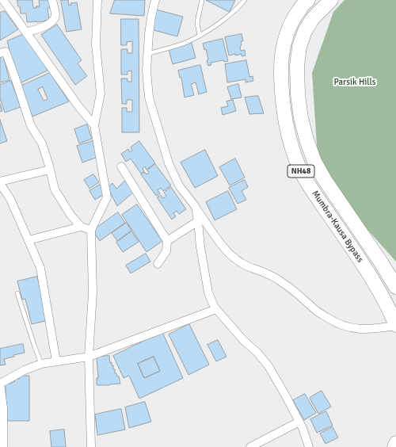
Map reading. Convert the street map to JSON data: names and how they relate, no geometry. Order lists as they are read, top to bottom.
{
  "streets": {
    "highway": ["NH48", "Mumbra-Kausa Bypass"]
  },
  "parks": ["Parsik Hills"]
}
